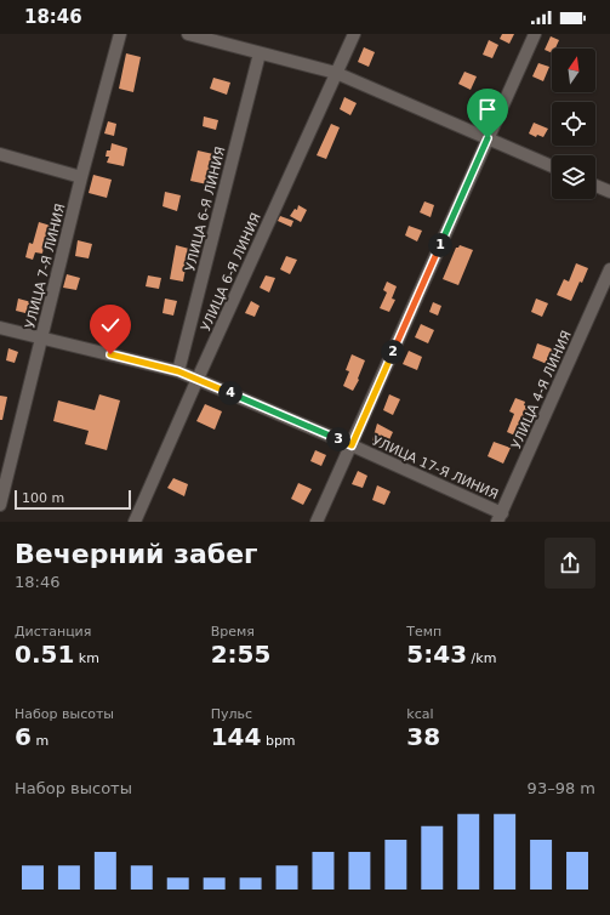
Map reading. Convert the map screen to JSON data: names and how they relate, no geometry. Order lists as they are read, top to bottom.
{
  "streets": {
    "street": [
      "УЛИЦА 6-Я ЛИНИЯ",
      "УЛИЦА 7-Я ЛИНИЯ",
      "УЛИЦА 4-Я ЛИНИЯ",
      "УЛИЦА 17-Я ЛИНИЯ"
    ]
  },
  "crossings": [
    ["УЛИЦА 6-Я ЛИНИЯ", "УЛИЦА 17-Я ЛИНИЯ"],
    ["УЛИЦА 7-Я ЛИНИЯ", "УЛИЦА 17-Я ЛИНИЯ"],
    ["УЛИЦА 4-Я ЛИНИЯ", "УЛИЦА 17-Я ЛИНИЯ"]
  ],
  "scale_bar": "100 m",
  "north": "top",
  "page": {
    "status": "18:46",
    "pins": [
      "1",
      "2",
      "4",
      "3"
    ],
    "scale": "100 m",
    "heading": ["Вечерний забег", "18:46"],
    "stats": [
      ["Дистанция", "0.51 km"],
      ["Время", "2:55"],
      ["Темп", "5:43 /km"],
      ["Набор высоты", "6 m"],
      ["Пульс", "144 bpm"],
      ["kcal", "38"]
    ],
    "chart": ["Набор высоты", "93–98 m"]
  }
}
